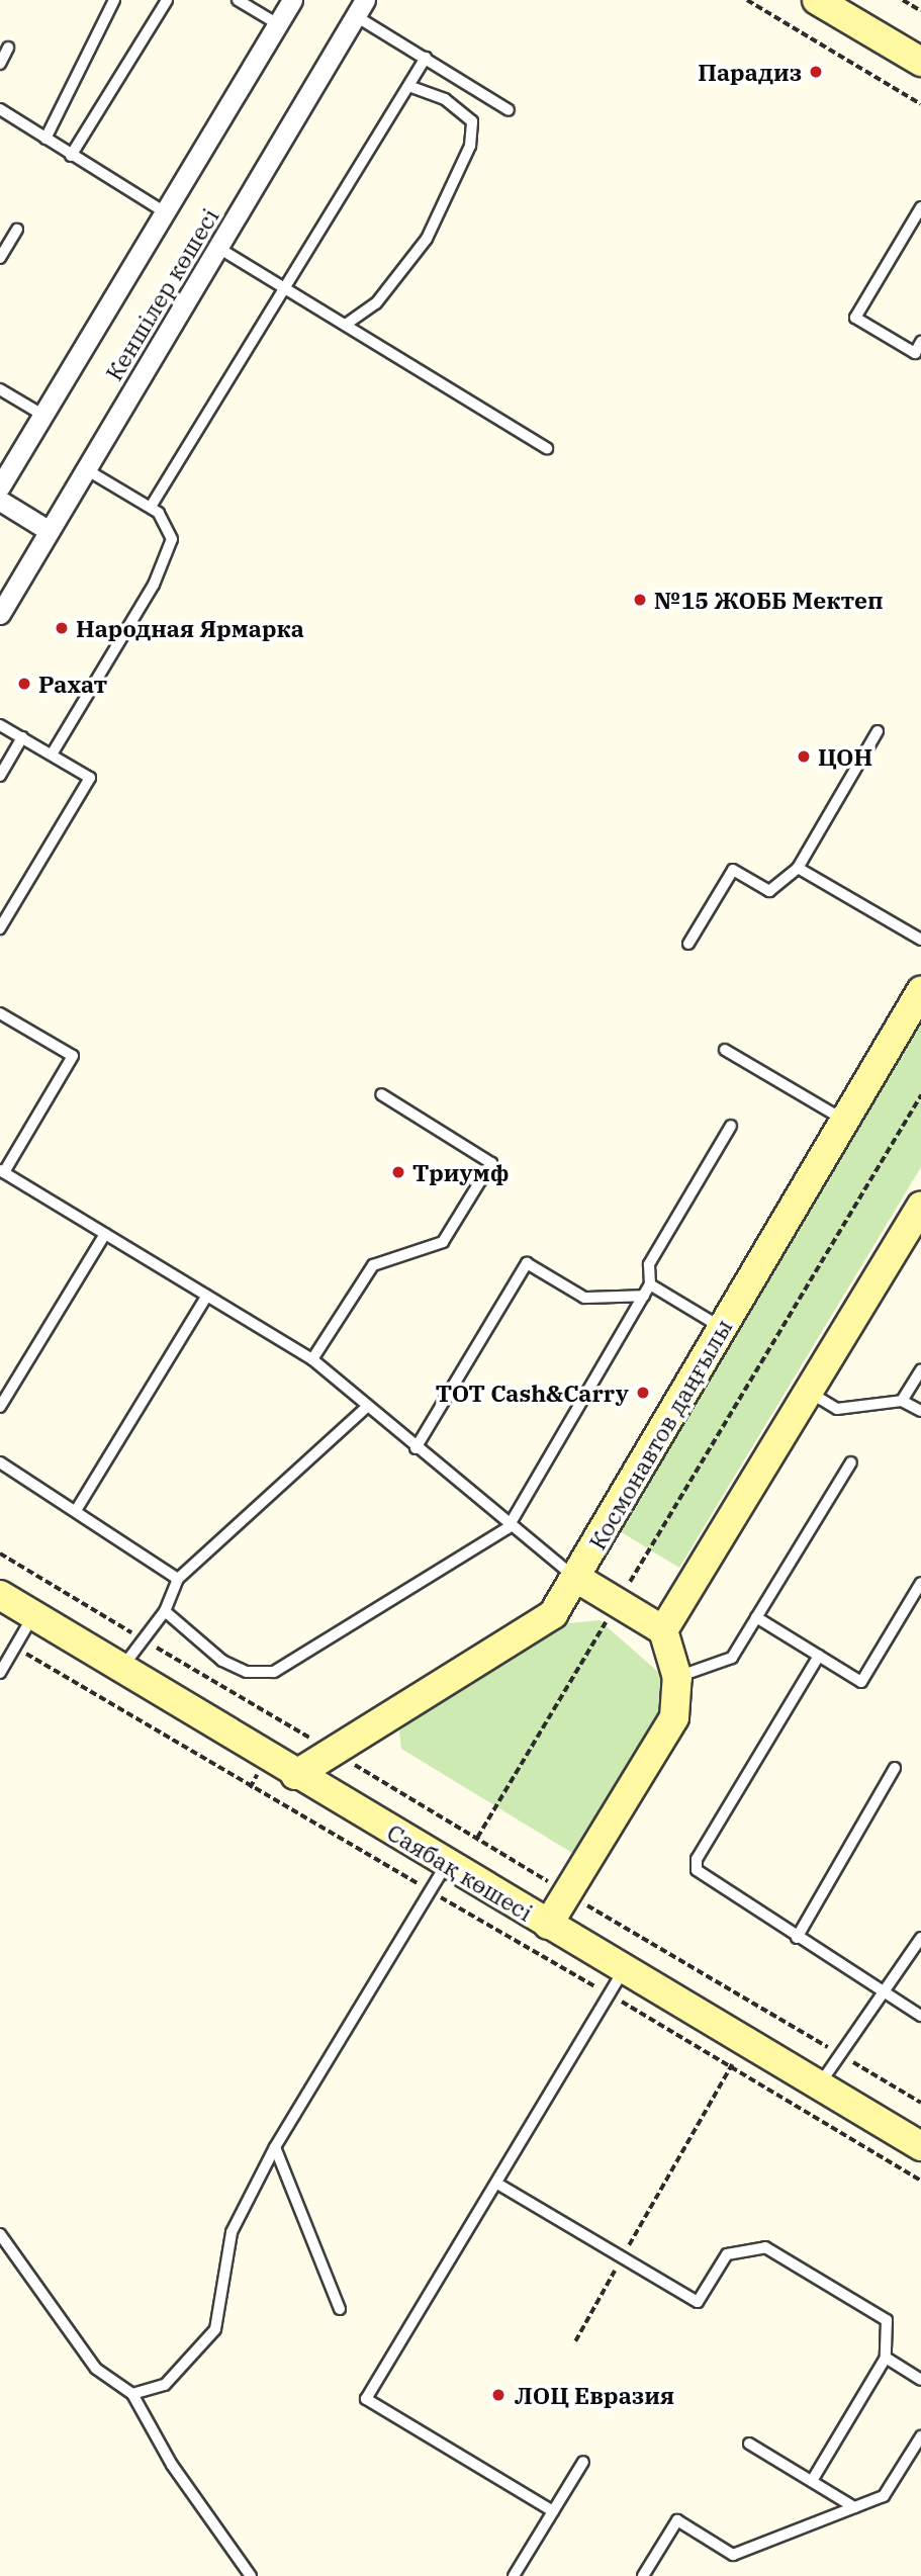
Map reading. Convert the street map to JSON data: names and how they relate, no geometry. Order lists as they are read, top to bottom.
{
  "streets": {
    "street": ["Кеншілер көшесі", "Космонавтов даңғылы", "Саябақ көшесі"]
  },
  "crossings": [
    ["Космонавтов даңғылы", "Саябақ көшесі"]
  ],
  "places": [
    "Парадиз",
    "№15 ЖОББ Мектеп",
    "Народная Ярмарка",
    "Рахат",
    "ЦОН",
    "Триумф",
    "TOT Cash&Carry",
    "ЛОЦ Евразия"
  ]
}
